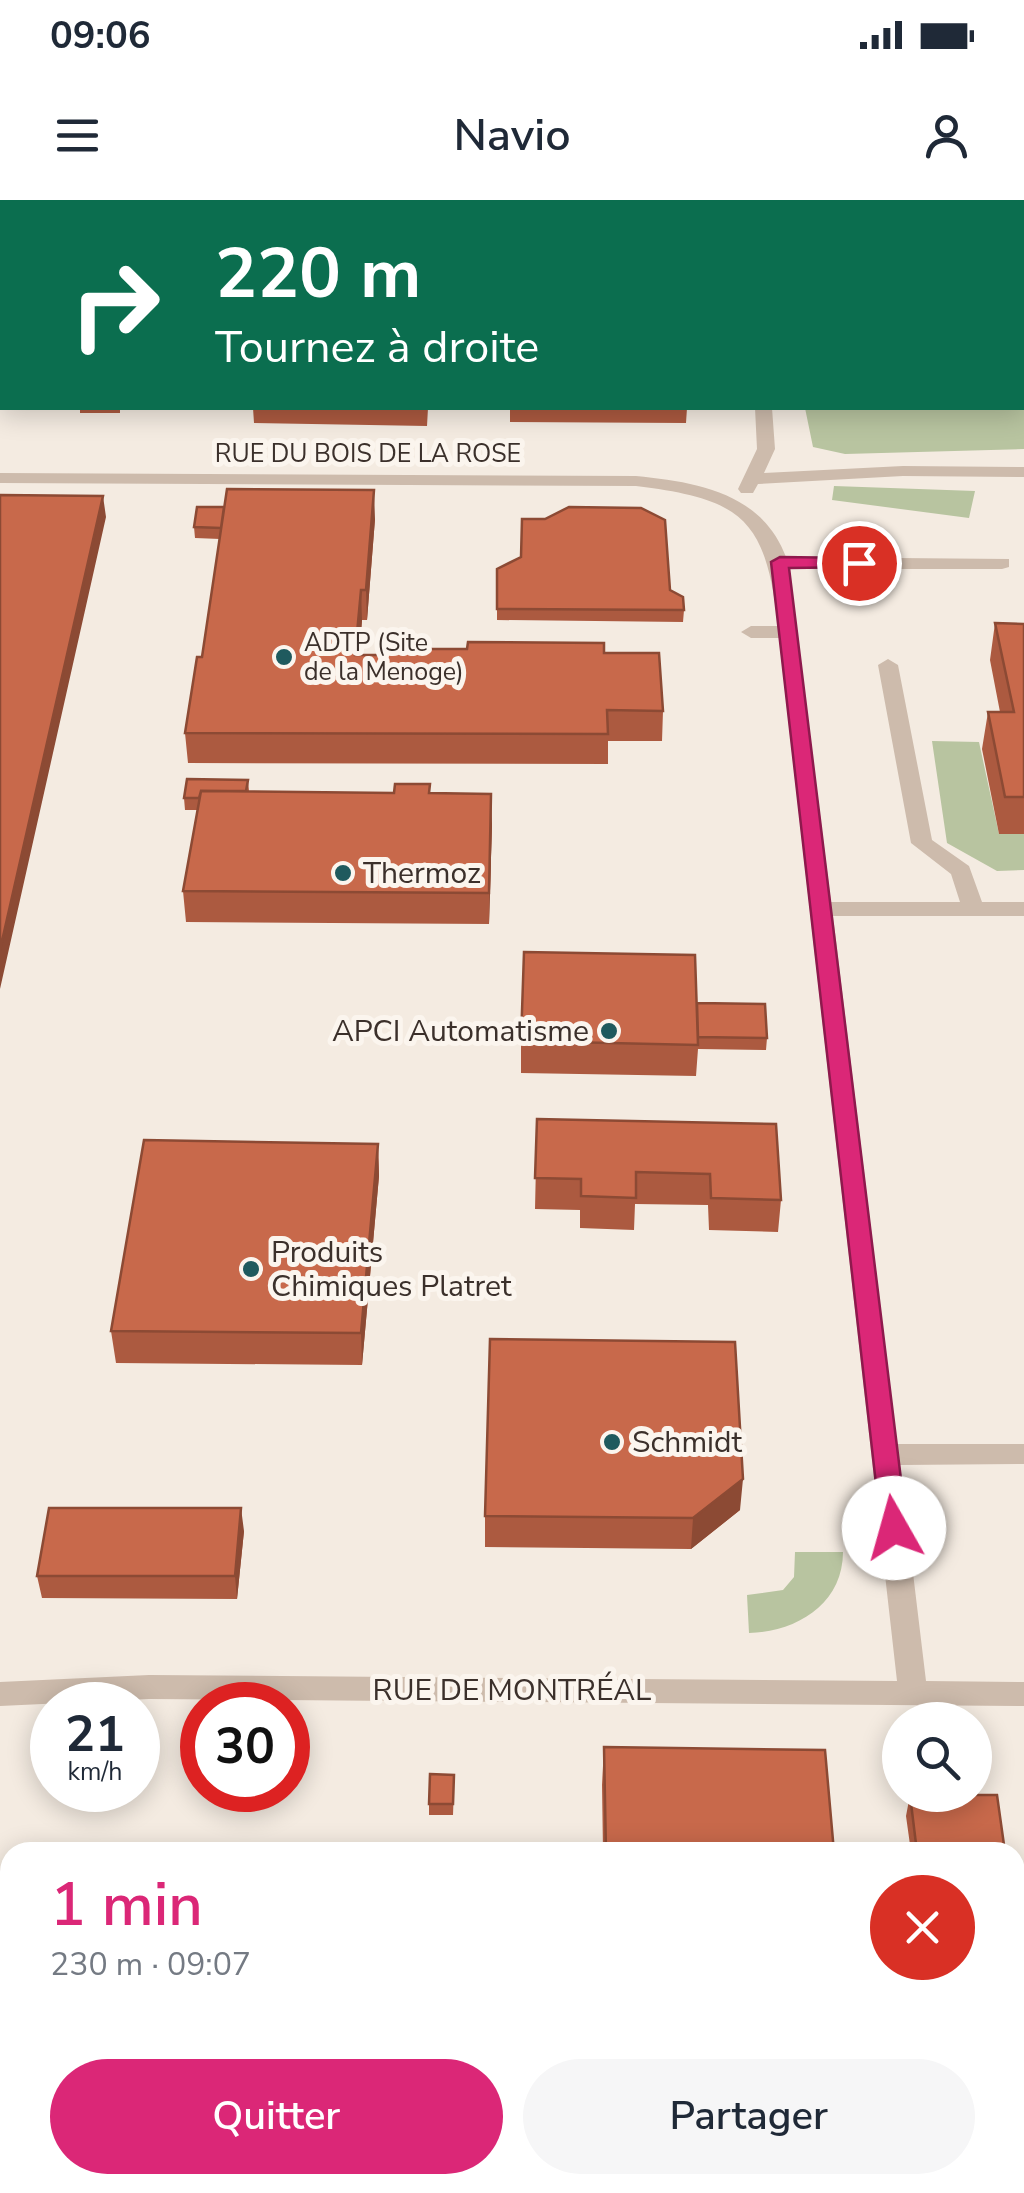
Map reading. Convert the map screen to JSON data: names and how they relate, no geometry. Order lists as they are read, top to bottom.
{
  "streets": {
    "street": ["RUE DU BOIS DE LA ROSE", "RUE DE MONTRÉAL"]
  },
  "places": [
    "ADTP (Site de la Menoge)",
    "Thermoz",
    "APCI Automatisme",
    "Produits Chimiques Platret",
    "Schmidt"
  ],
  "page": {
    "status": "09:06",
    "header": "Navio",
    "turn": ["220 m", "Tournez à droite"],
    "speed": "21 km/h",
    "limit": "30",
    "heading": ["1 min", "230 m · 09:07"],
    "buttons": ["Quitter", "Partager"]
  }
}
